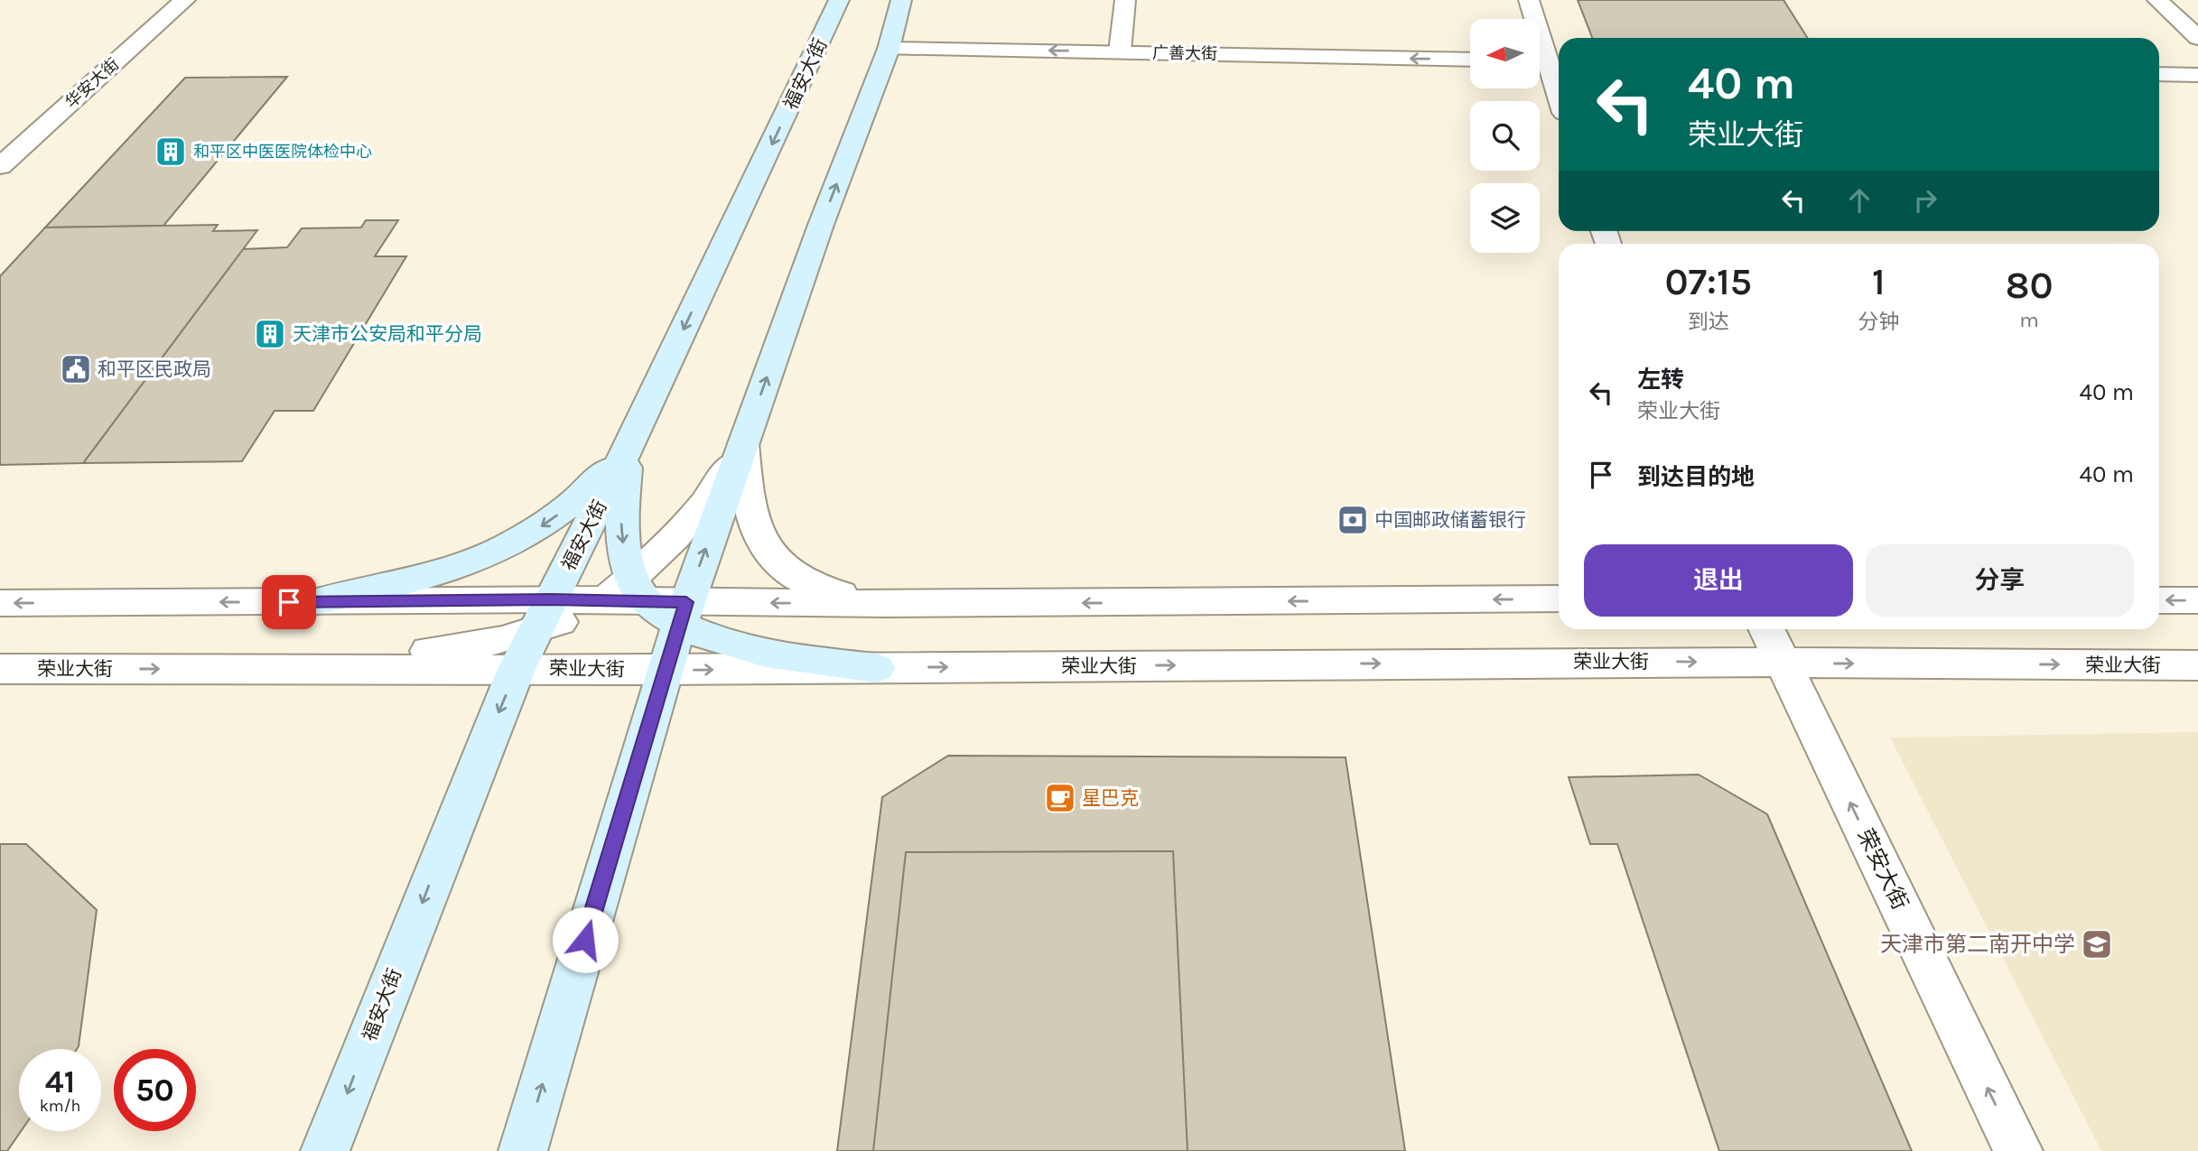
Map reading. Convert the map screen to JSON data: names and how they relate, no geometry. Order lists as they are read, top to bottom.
{
  "streets": {
    "main road": ["福安大街"],
    "street": [
      "广善大街",
      "华安大街",
      "荣业大街",
      "荣安大街"
    ]
  },
  "crossings": [
    ["福安大街", "荣业大街"],
    ["荣业大街", "荣安大街"]
  ],
  "one_way": ["广善大街", "荣安大街"],
  "places": {
    "building": ["和平区中医医院体检中心", "天津市公安局和平分局"],
    "public building": ["和平区民政局"],
    "bank": ["中国邮政储蓄银行"],
    "cafe": ["星巴克"],
    "school or university": ["天津市第二南开中学"]
  },
  "north": "left",
  "page": {
    "turn": ["40 m", "荣业大街"],
    "eta": [
      "07:15",
      "到达",
      "1",
      "分钟",
      "80",
      "m"
    ],
    "list": [
      {
        "name": "左转",
        "note": "荣业大街",
        "value": "40 m"
      },
      {
        "name": "到达目的地",
        "value": "40 m"
      }
    ],
    "buttons": ["退出", "分享"],
    "speed": "41 km/h",
    "limit": "50"
  }
}
